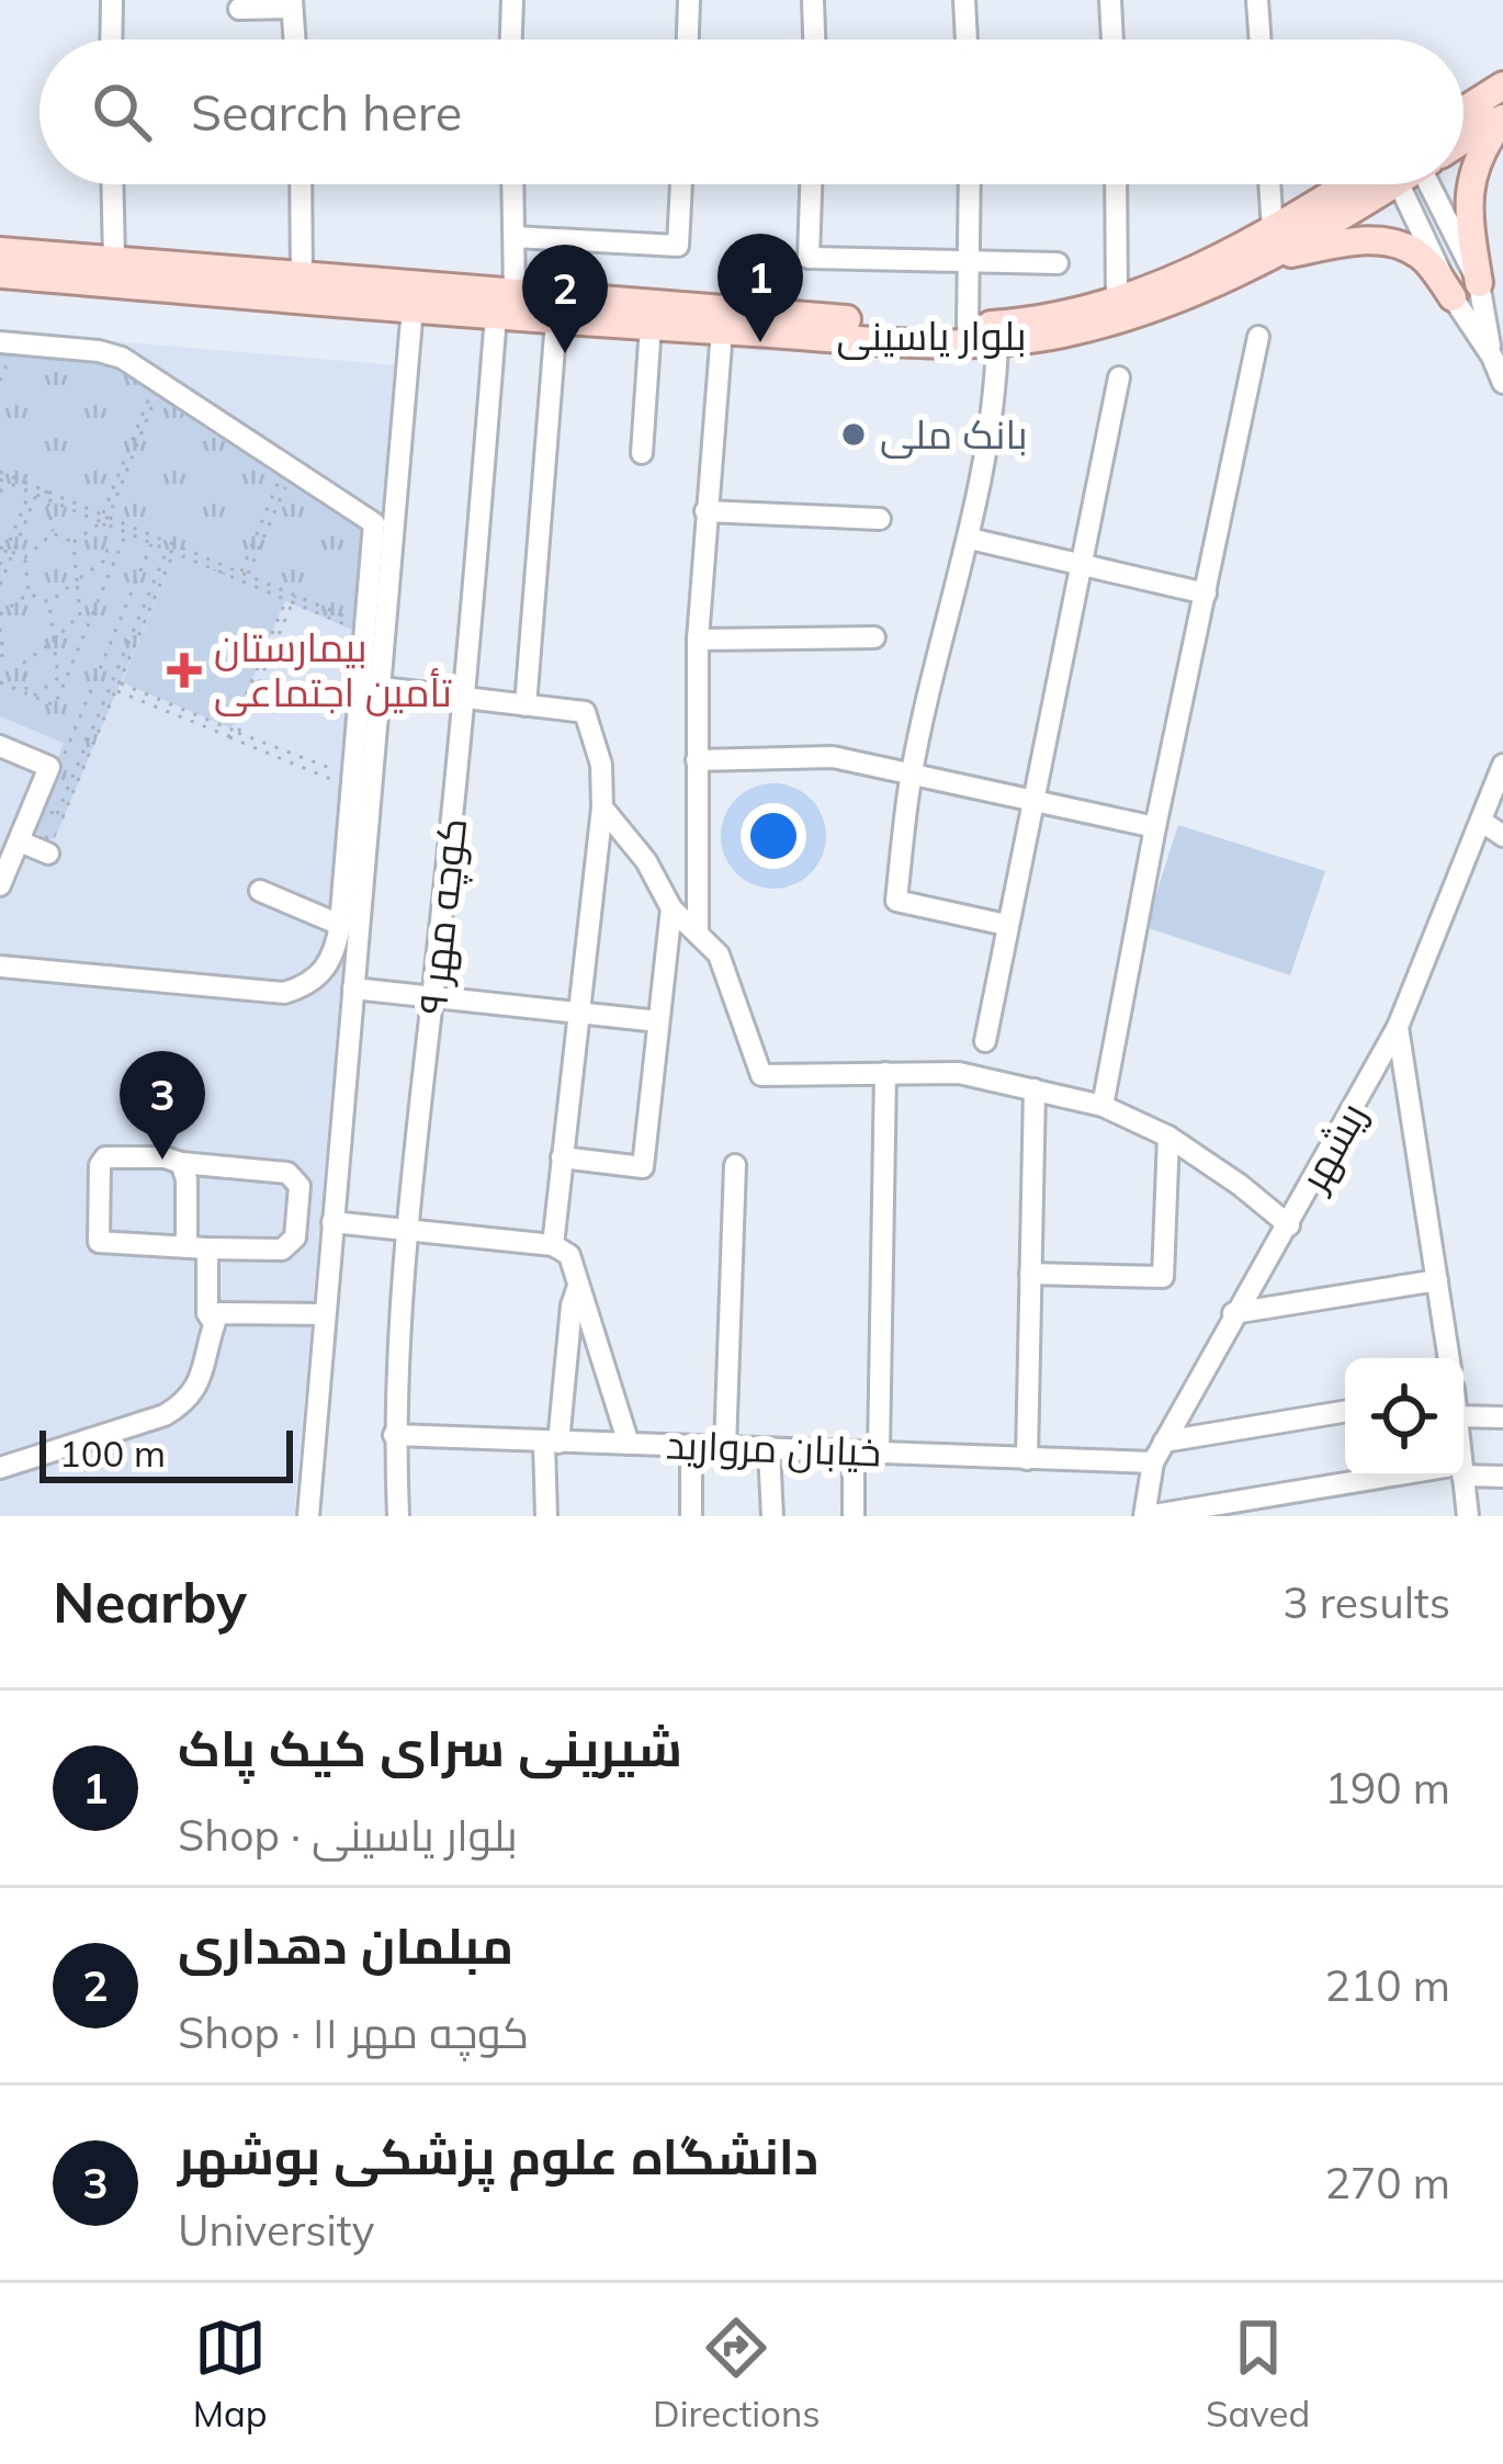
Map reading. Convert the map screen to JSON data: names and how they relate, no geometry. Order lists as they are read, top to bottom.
{
  "streets": {
    "main road": ["بلوار یاسینی"],
    "street": ["کوچه مهر ۹", "ریشهر", "خیابان مروارید"]
  },
  "crossings": [
    ["بلوار یاسینی", "کوچه مهر ۹"],
    ["کوچه مهر ۹", "خیابان مروارید"],
    ["ریشهر", "خیابان مروارید"]
  ],
  "places": {
    "other": ["بانک ملی"],
    "health": ["بیمارستان تأمین اجتماعی"]
  },
  "scale_bar": "100 m",
  "page": {
    "search": "Search here",
    "pins": ["1", "2", "3"],
    "scale": "100 m",
    "heading": ["Nearby", "3 results"],
    "list": [
      {
        "mark": "1",
        "name": "شیرینی سرای کیک پاک",
        "note": "Shop · بلوار یاسینی",
        "value": "190 m"
      },
      {
        "mark": "2",
        "name": "مبلمان دهداری",
        "note": "Shop · کوچه مهر ۱۱",
        "value": "210 m"
      },
      {
        "mark": "3",
        "name": "دانشگاه علوم پزشکی بوشهر",
        "note": "University",
        "value": "270 m"
      }
    ],
    "nav": ["Map", "Directions", "Saved"]
  }
}
